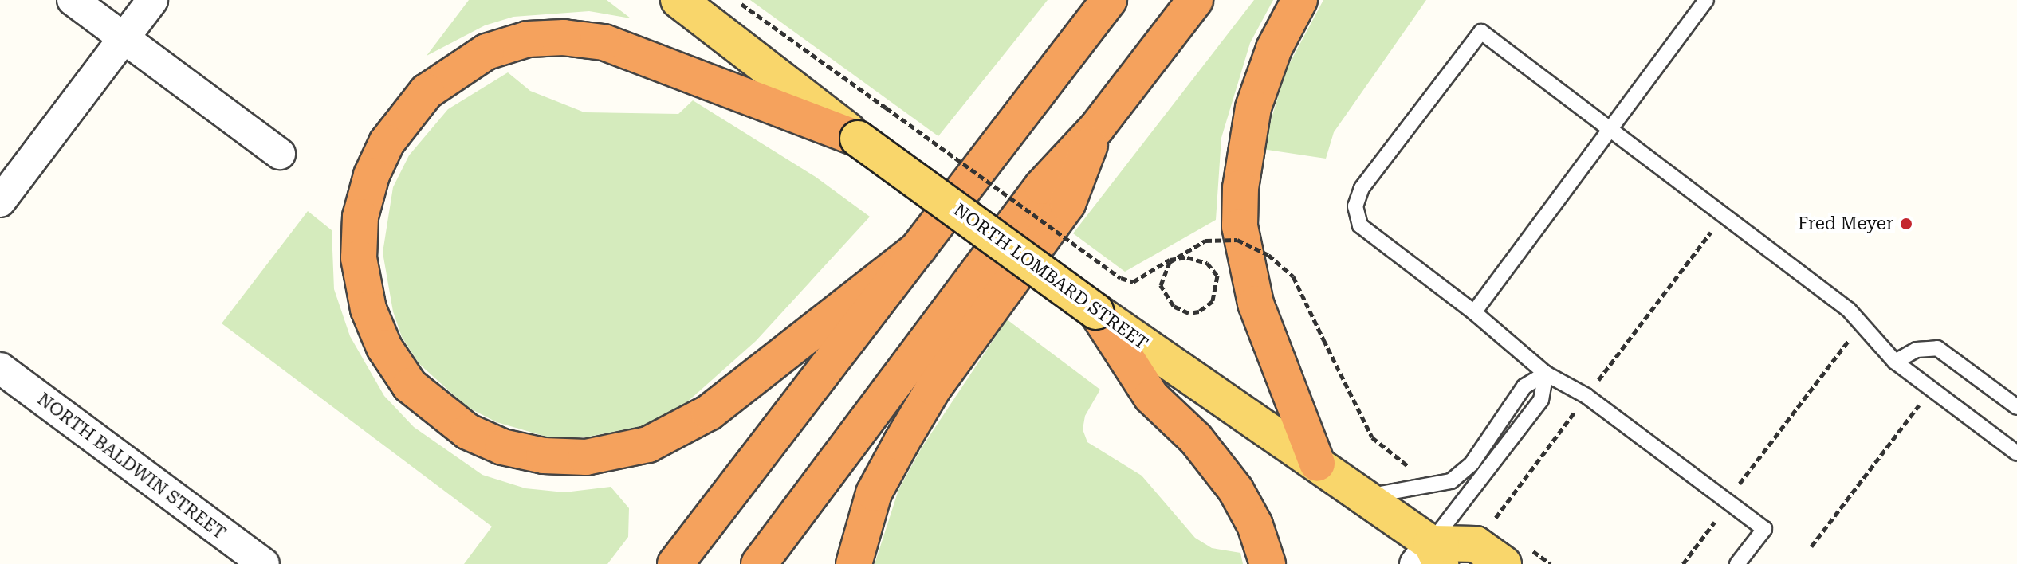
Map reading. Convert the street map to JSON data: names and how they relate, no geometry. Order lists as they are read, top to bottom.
{
  "streets": {
    "main road": ["NORTH LOMBARD STREET"],
    "street": ["NORTH BALDWIN STREET"]
  },
  "places": ["Fred Meyer"]
}
